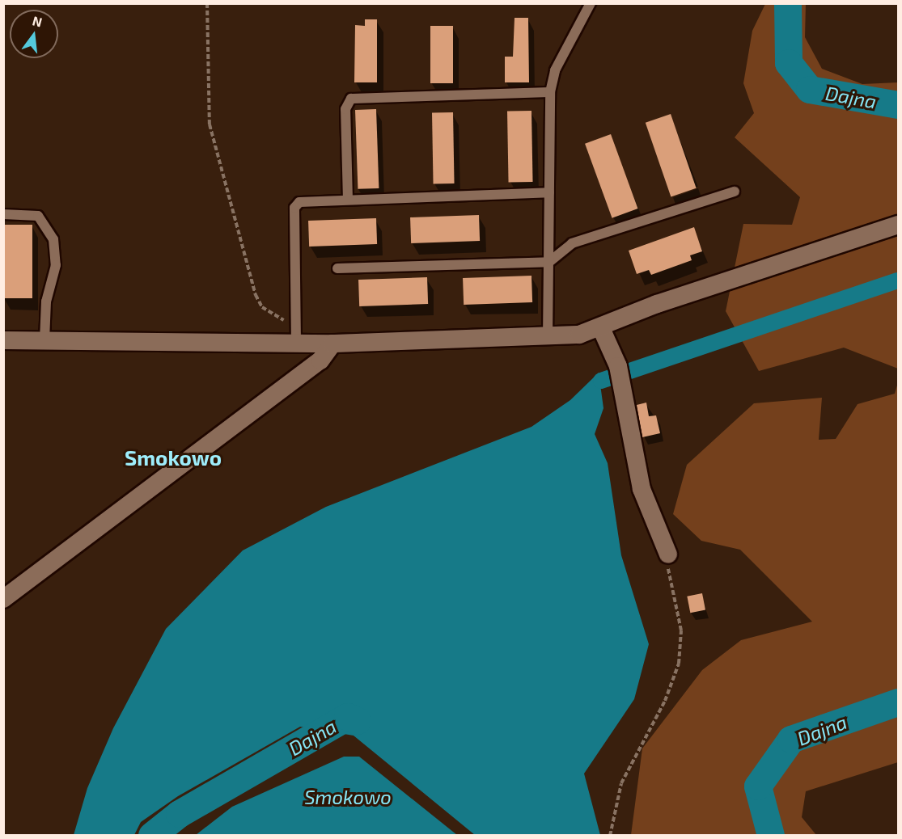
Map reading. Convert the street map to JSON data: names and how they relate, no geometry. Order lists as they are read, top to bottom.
{
  "districts": ["Smokowo"],
  "water": ["Dajna", "Smokowo"],
  "north": "top"
}
